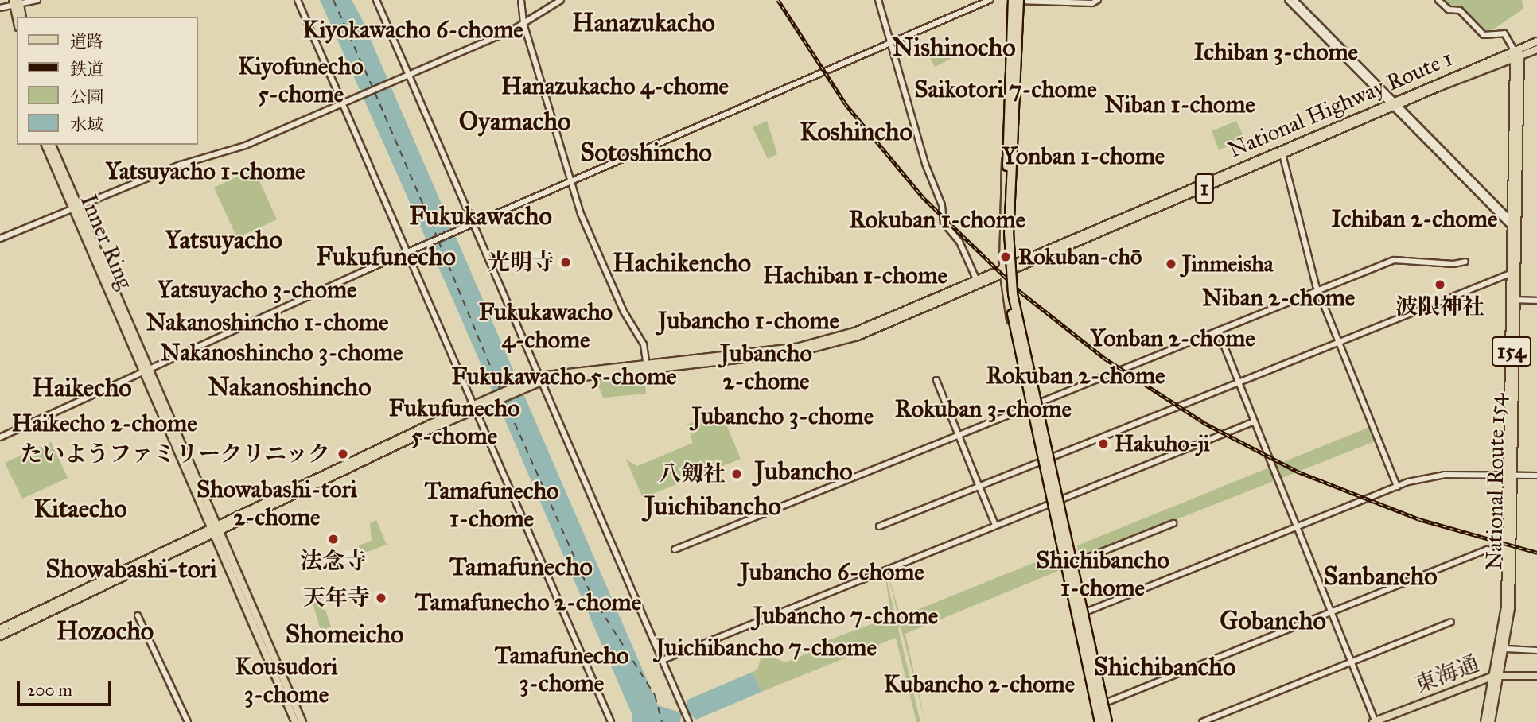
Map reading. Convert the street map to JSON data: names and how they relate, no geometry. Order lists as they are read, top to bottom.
{
  "streets": {
    "main road": [
      "National Highway Route 1",
      "1",
      "Inner Ring",
      "154",
      "National Route 154",
      "東海通"
    ]
  },
  "crossings": [
    ["National Highway Route 1", "1"],
    ["National Highway Route 1", "National Route 154"],
    ["1", "Inner Ring"],
    ["National Route 154", "東海通"]
  ],
  "districts": [
    "Hanazukacho",
    "Kiyokawacho 6-chome",
    "Nishinocho",
    "Ichiban 3-chome",
    "Kiyofunecho 5-chome",
    "Hanazukacho 4-chome",
    "Saikotori 7-chome",
    "Niban 1-chome",
    "Oyamacho",
    "Koshincho",
    "Sotoshincho",
    "Yonban 1-chome",
    "Yatsuyacho 1-chome",
    "Fukukawacho",
    "Ichiban 2-chome",
    "Rokuban 1-chome",
    "Yatsuyacho",
    "Fukufunecho",
    "Hachikencho",
    "Hachiban 1-chome",
    "Yatsuyacho 3-chome",
    "Niban 2-chome",
    "Fukukawacho 4-chome",
    "Jubancho 1-chome",
    "Nakanoshincho 1-chome",
    "Yonban 2-chome",
    "Nakanoshincho 3-chome",
    "Jubancho 2-chome",
    "Rokuban 2-chome",
    "Fukukawacho 5-chome",
    "Nakanoshincho",
    "Haikecho",
    "Fukufunecho 5-chome",
    "Rokuban 3-chome",
    "Jubancho 3-chome",
    "Haikecho 2-chome",
    "Jubancho",
    "Showabashi-tori 2-chome",
    "Tamafunecho 1-chome",
    "Juichibancho",
    "Kitaecho",
    "Shichibancho 1-chome",
    "Tamafunecho",
    "Showabashi-tori",
    "Jubancho 6-chome",
    "Sanbancho",
    "Tamafunecho 2-chome",
    "Jubancho 7-chome",
    "Gobancho",
    "Hozocho",
    "Shomeicho",
    "Juichibancho 7-chome",
    "Tamafunecho 3-chome",
    "Kousudori 3-chome",
    "Shichibancho",
    "Kubancho 2-chome"
  ],
  "places": [
    "Rokuban-chō",
    "光明寺",
    "Jinmeisha",
    "波限神社",
    "Hakuho-ji",
    "たいようファミリークリニック",
    "八剱社",
    "法念寺",
    "天年寺"
  ],
  "legend": [
    "道路",
    "鉄道",
    "公園",
    "水域"
  ],
  "scale_bar": "200 m"
}
